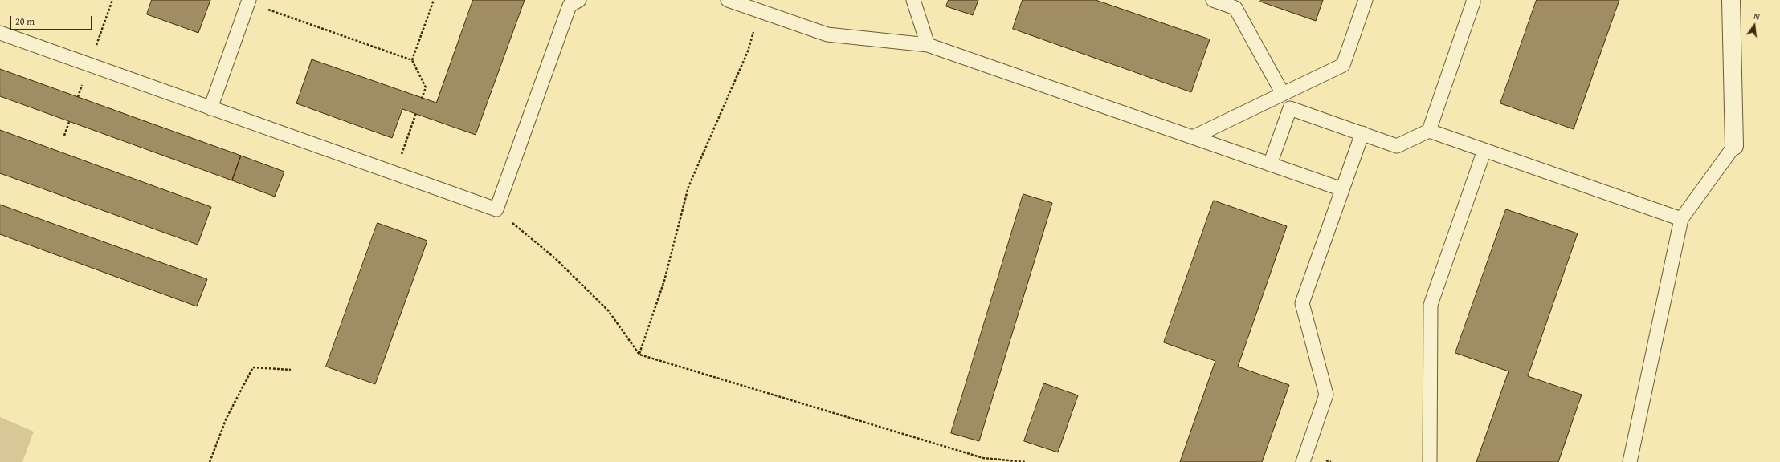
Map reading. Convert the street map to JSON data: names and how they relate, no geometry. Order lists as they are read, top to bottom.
{
  "scale_bar": "20 m",
  "north": "top"
}
